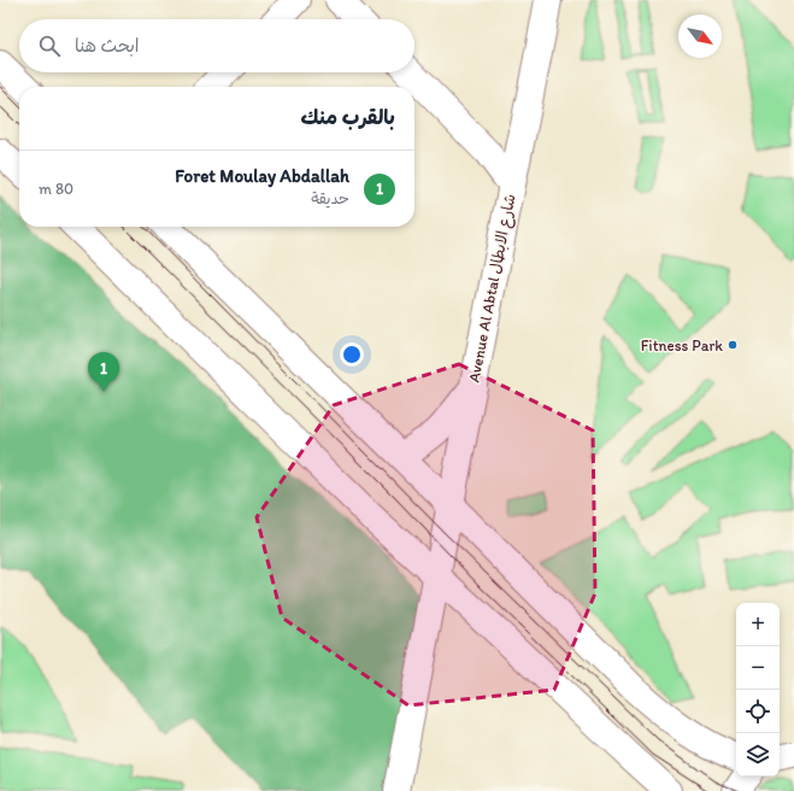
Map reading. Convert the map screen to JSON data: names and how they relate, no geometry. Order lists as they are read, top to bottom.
{
  "streets": {
    "main road": ["Avenue Al Abtal شارع الابطال"]
  },
  "places": ["Fitness Park"],
  "north": "bottom right",
  "page": {
    "search": "ابحث هنا",
    "heading": "بالقرب منك",
    "list": [
      {
        "mark": "1",
        "name": "Foret Moulay Abdallah",
        "note": "حديقة",
        "value": "80 m"
      }
    ],
    "pins": "1",
    "map_buttons": ["+", "−"]
  }
}
